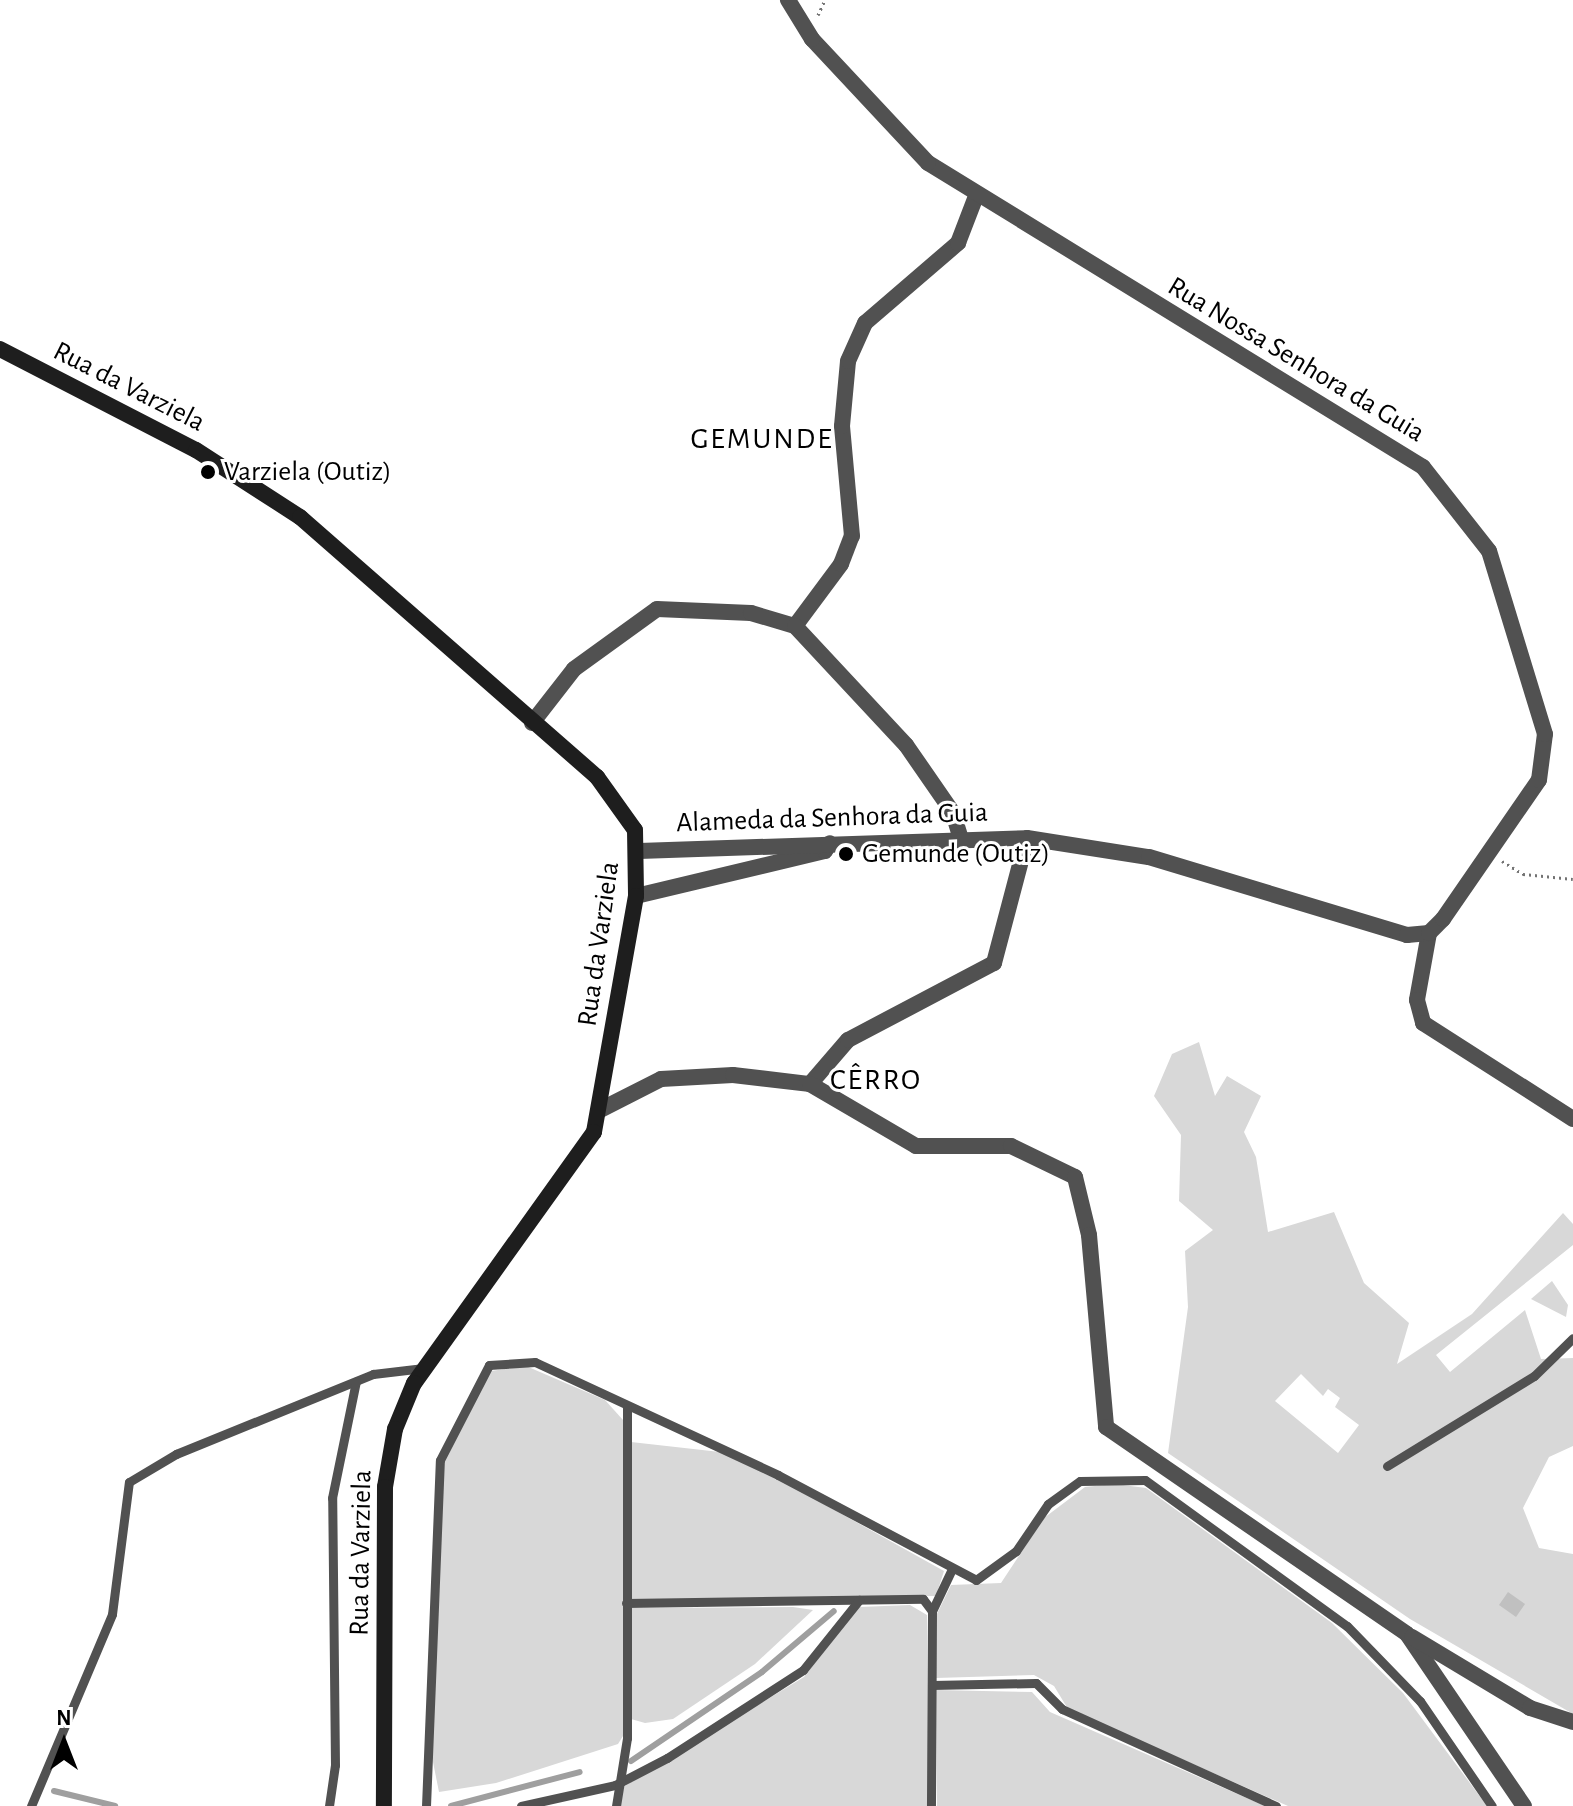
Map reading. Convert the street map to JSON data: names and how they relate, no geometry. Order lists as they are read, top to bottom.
{
  "streets": {
    "main road": ["Rua da Varziela"],
    "street": ["Rua Nossa Senhora da Guia", "Alameda da Senhora da Guia"]
  },
  "crossings": [
    ["Rua da Varziela", "Alameda da Senhora da Guia"]
  ],
  "districts": ["GEMUNDE", "CÊRRO"],
  "places": ["Varziela (Outiz)", "Gemunde (Outiz)"],
  "north": "top"
}
